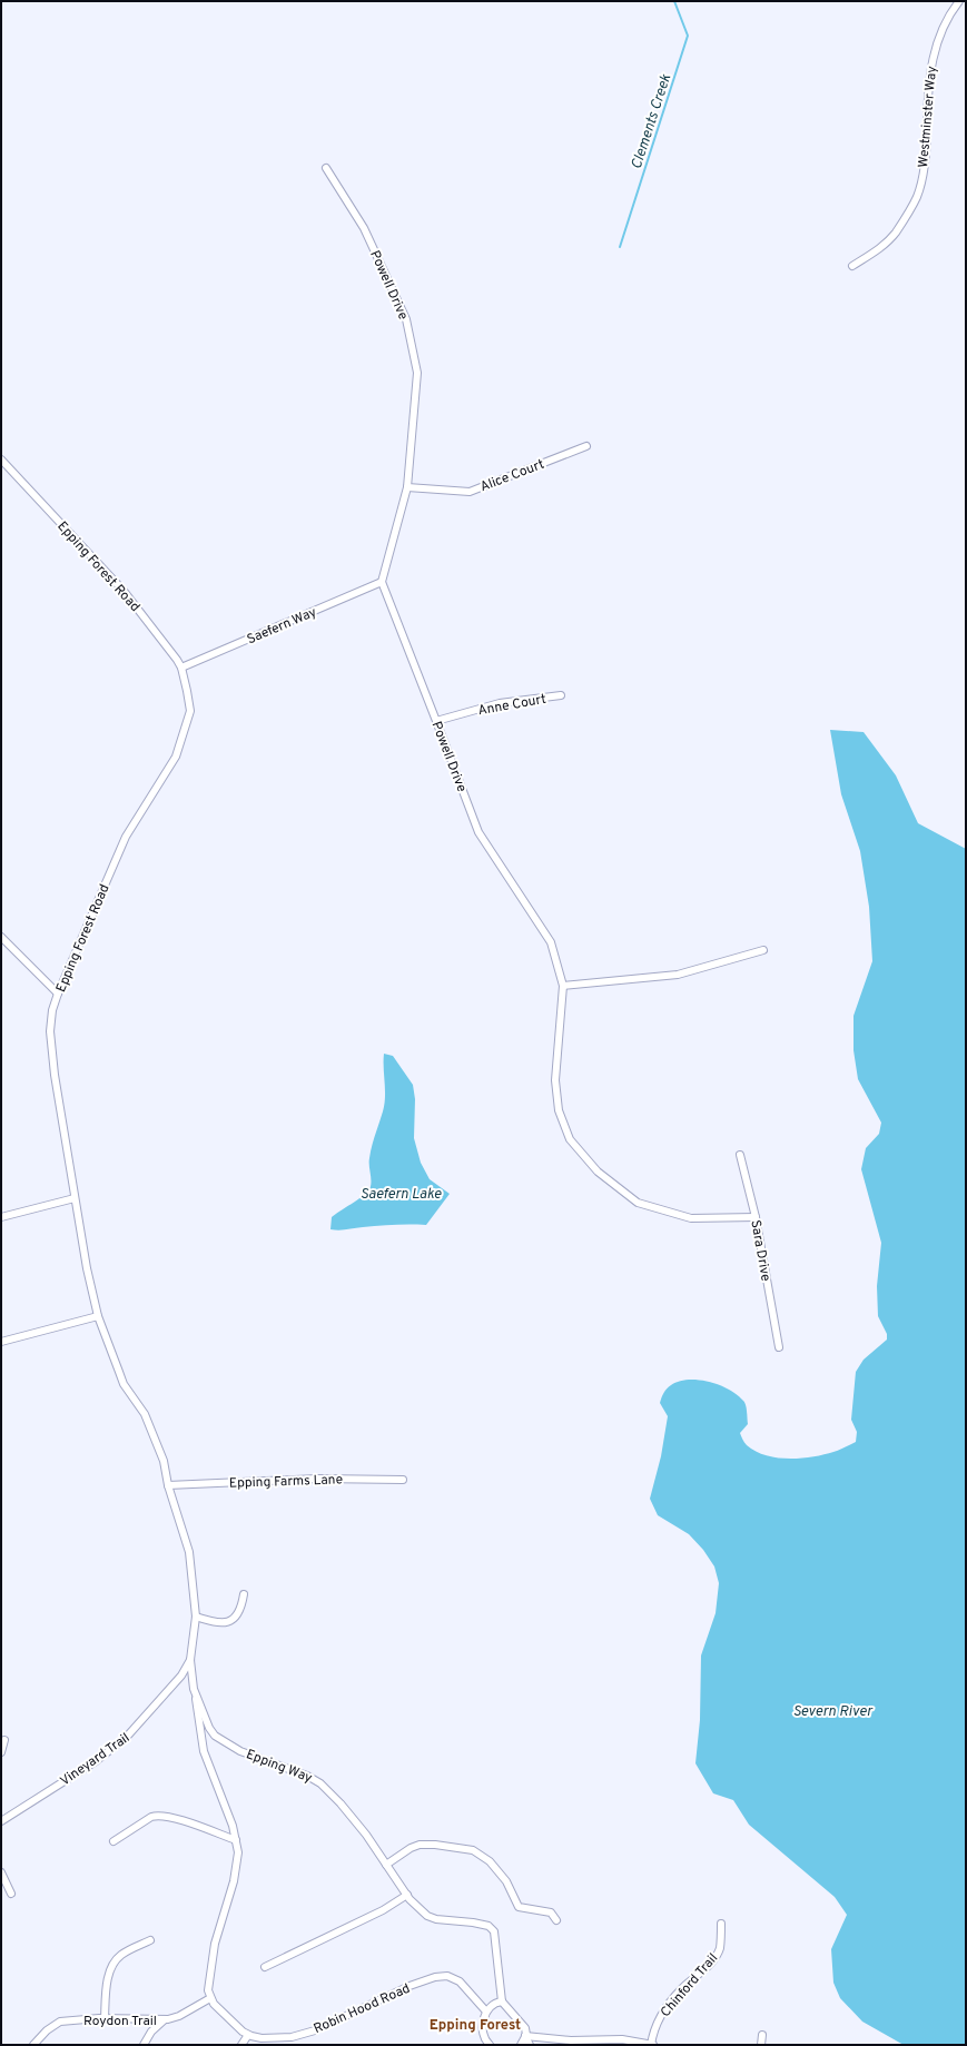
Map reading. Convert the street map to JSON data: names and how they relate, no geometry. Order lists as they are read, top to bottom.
{
  "streets": {
    "street": [
      "Westminster Way",
      "Powell Drive",
      "Alice Court",
      "Epping Forest Road",
      "Saefern Way",
      "Anne Court",
      "Sara Drive",
      "Epping Farms Lane",
      "Vineyard Trail",
      "Epping Way",
      "Chinford Trail",
      "Robin Hood Road",
      "Roydon Trail"
    ]
  },
  "crossings": [
    ["Powell Drive", "Alice Court"],
    ["Powell Drive", "Saefern Way"],
    ["Powell Drive", "Anne Court"],
    ["Powell Drive", "Sara Drive"],
    ["Epping Forest Road", "Saefern Way"],
    ["Epping Forest Road", "Epping Farms Lane"],
    ["Epping Forest Road", "Epping Way"],
    ["Epping Farms Lane", "Epping Way"],
    ["Vineyard Trail", "Epping Way"]
  ],
  "districts": ["Epping Forest"],
  "water": ["Clements Creek", "Saefern Lake", "Severn River"]
}
